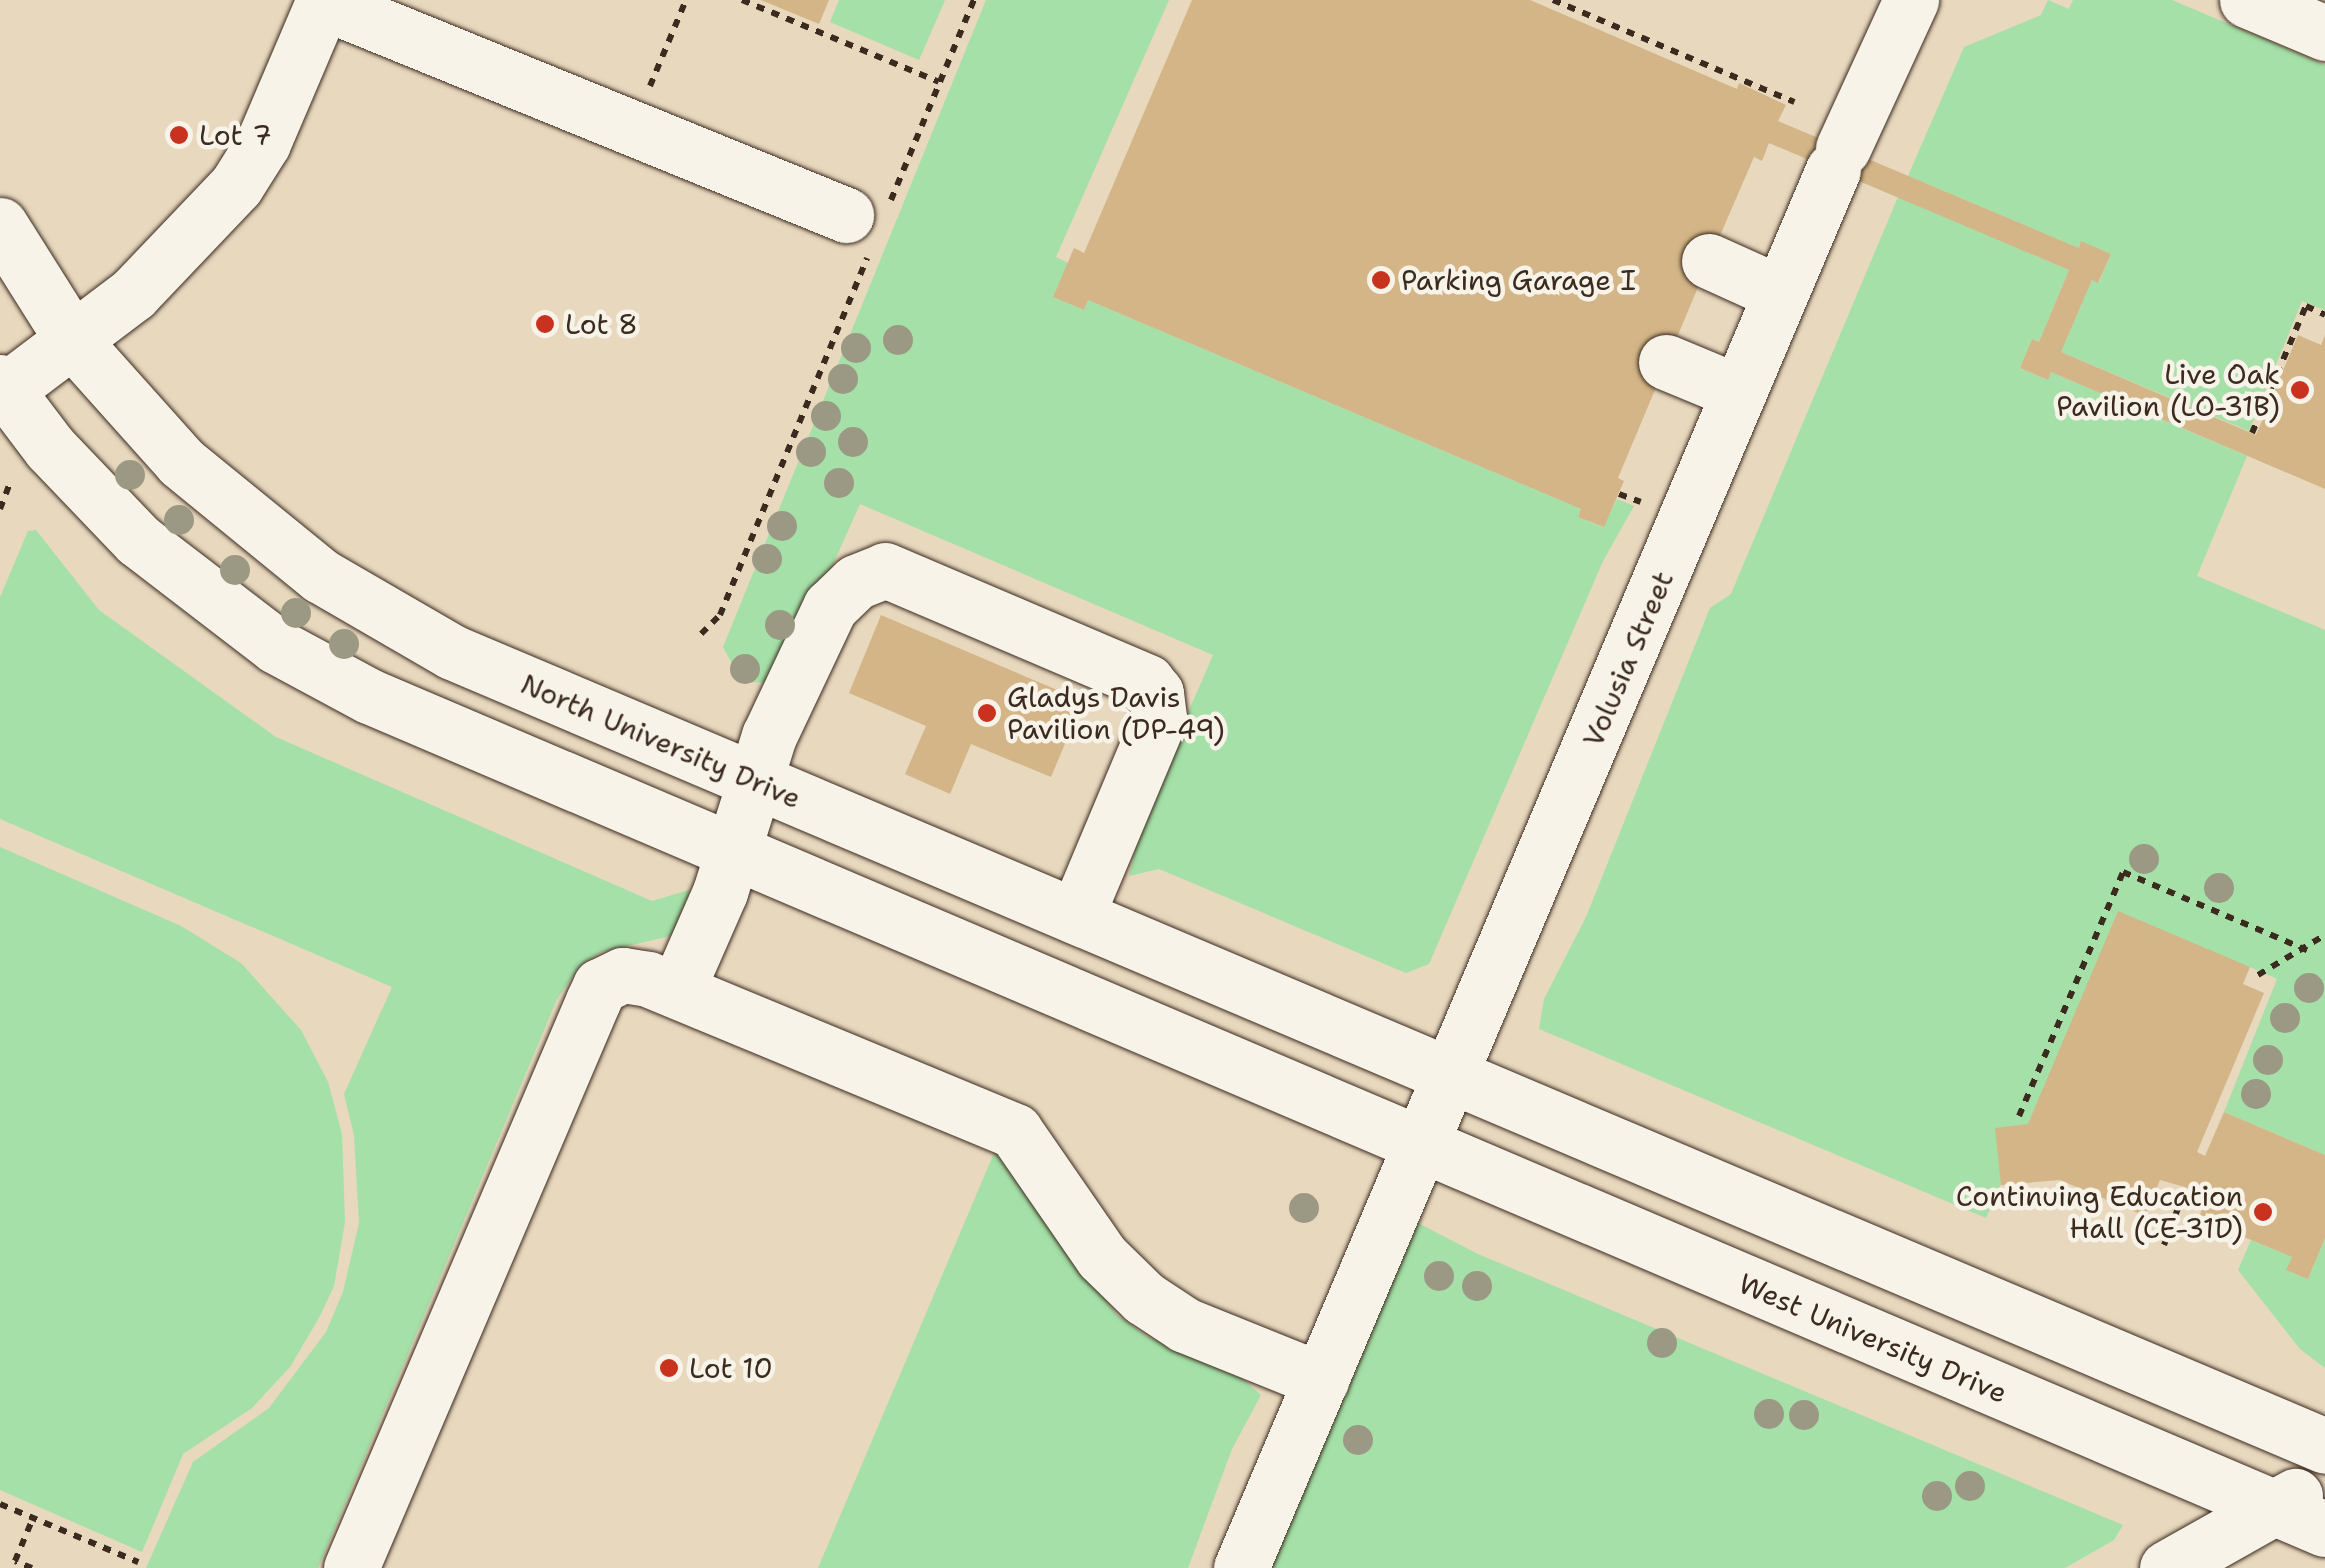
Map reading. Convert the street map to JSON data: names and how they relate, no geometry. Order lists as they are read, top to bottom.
{
  "streets": {
    "street": ["Volusia Street", "North University Drive", "West University Drive"]
  },
  "crossings": [
    ["Volusia Street", "North University Drive"],
    ["Volusia Street", "West University Drive"]
  ],
  "places": [
    "Lot 7",
    "Parking Garage I",
    "Lot 8",
    "Live Oak Pavilion (LO-31B)",
    "Gladys Davis Pavilion (DP-49)",
    "Continuing Education Hall (CE-31D)",
    "Lot 10"
  ]
}
